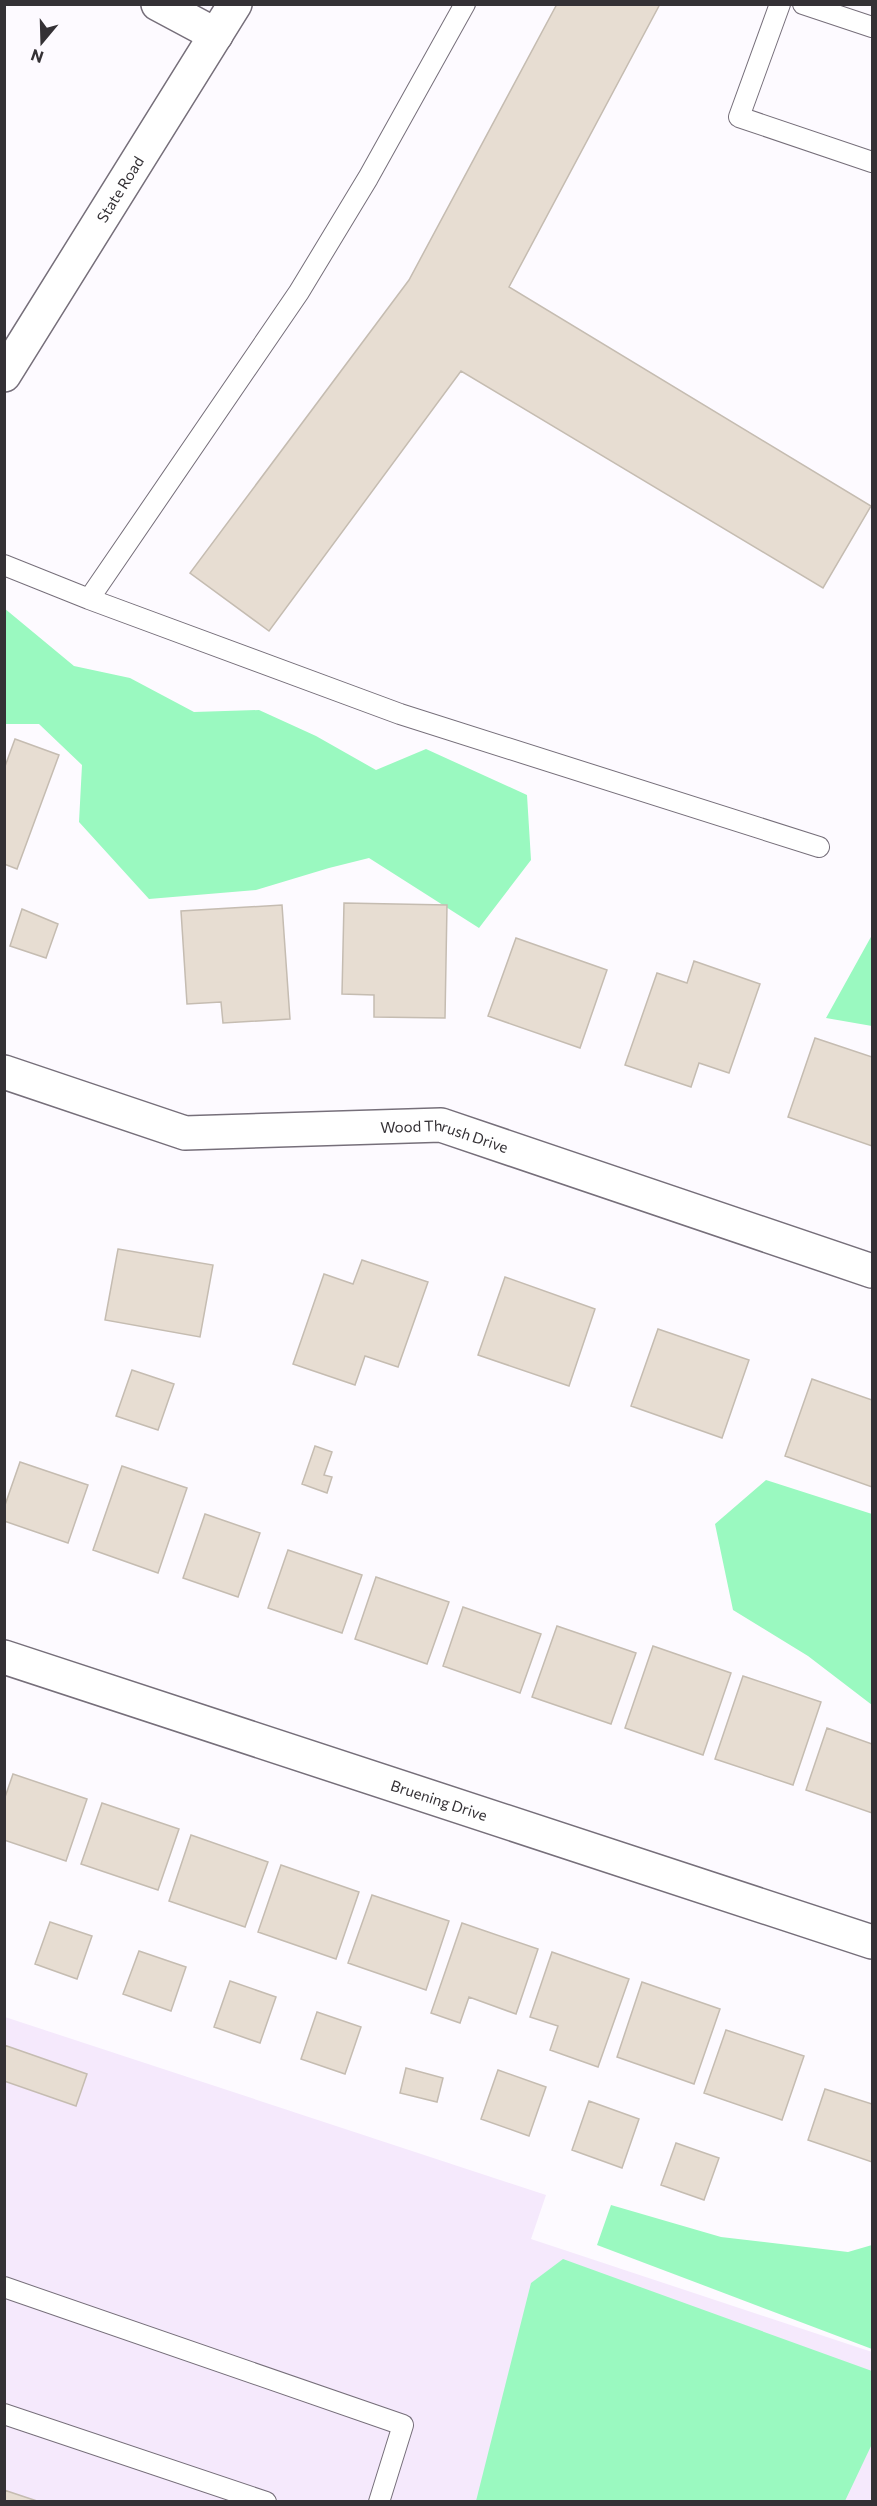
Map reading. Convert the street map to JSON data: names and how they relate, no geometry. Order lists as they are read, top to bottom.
{
  "streets": {
    "street": ["State Road", "Wood Thrush Drive", "Bruening Drive"]
  },
  "north": "bottom"
}
